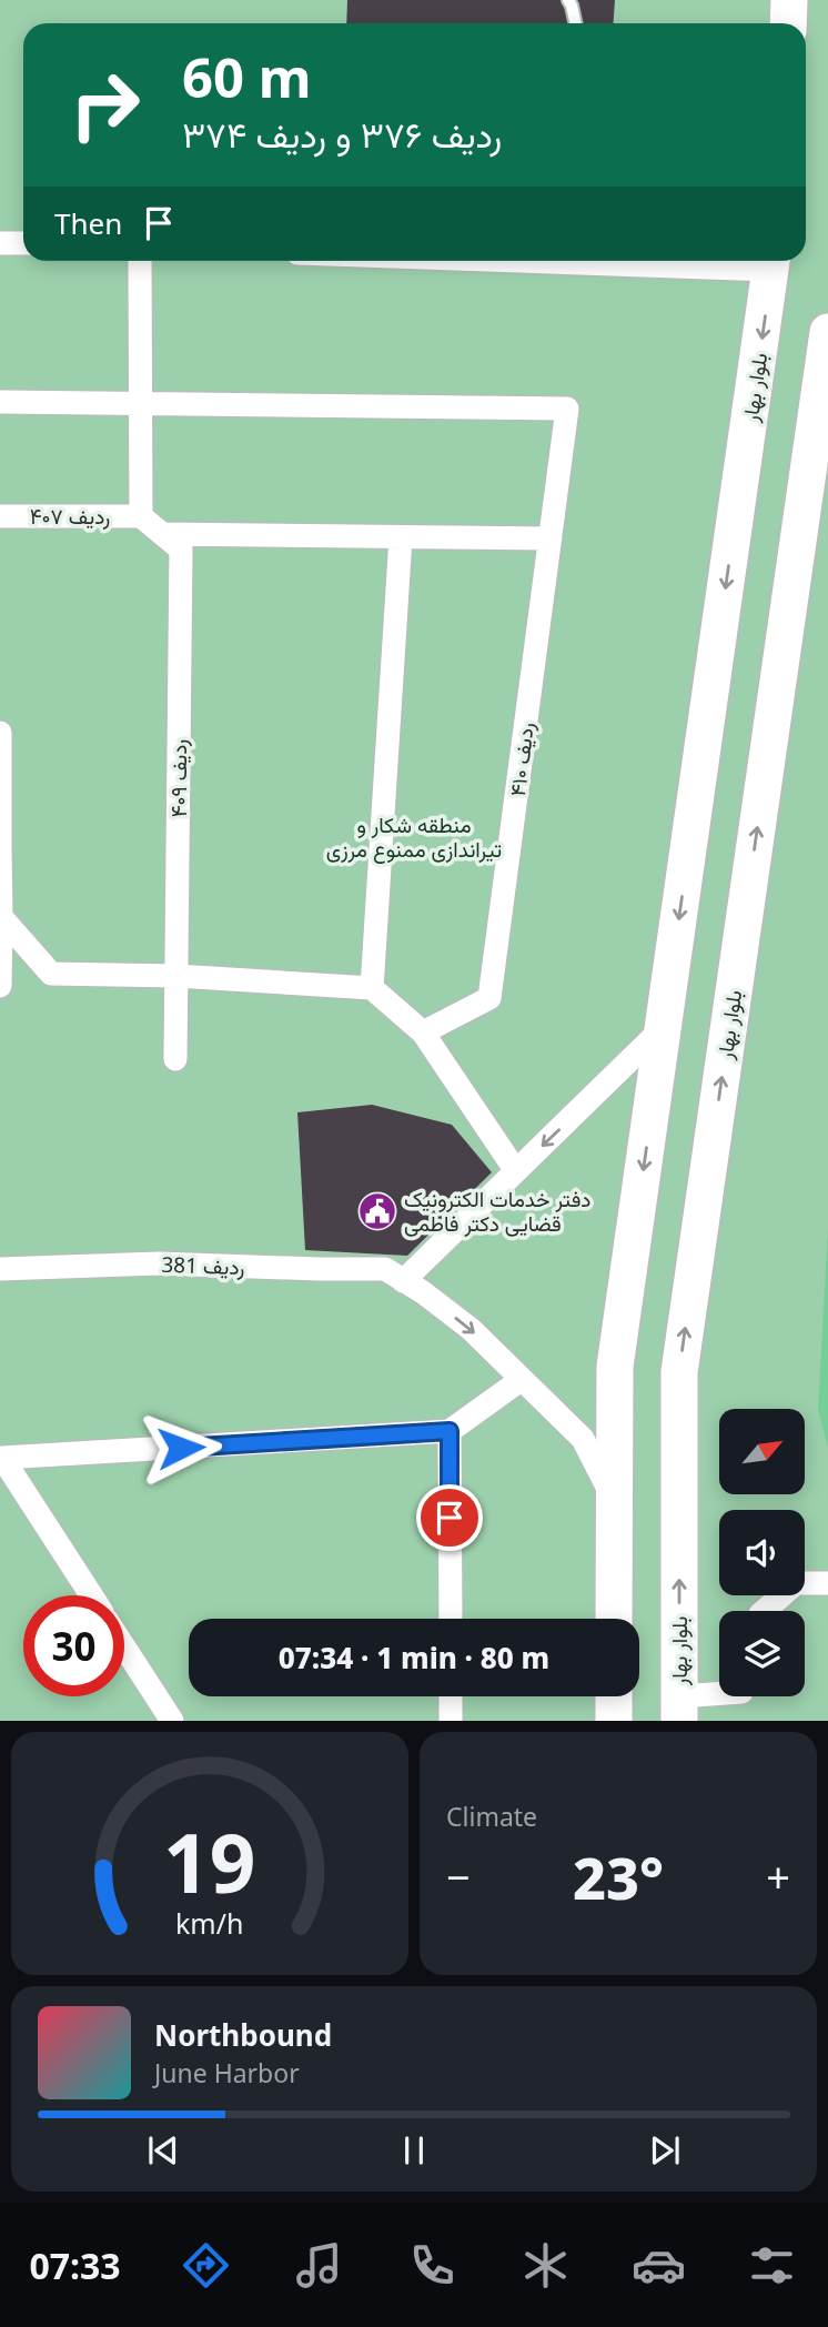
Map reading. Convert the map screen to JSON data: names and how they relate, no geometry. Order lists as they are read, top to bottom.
{
  "streets": {
    "main road": ["بلوار بهار"],
    "street": [
      "ردیف ۴۰۷",
      "ردیف ۴۱۰",
      "ردیف ۴۰۹",
      "ردیف 381"
    ]
  },
  "crossings": [
    ["بلوار بهار", "ردیف 381"],
    ["ردیف ۴۰۷", "ردیف ۴۰۹"]
  ],
  "parks": ["منطقه شکار و تیراندازی ممنوع مرزی"],
  "places": {
    "public building": ["دفتر خدمات الکترونیک قضایی دکتر فاطمی"]
  },
  "north": "top right",
  "page": {
    "turn": ["60 m", "ردیف ۳۷۶ و ردیف ۳۷۴"],
    "then": "Then",
    "limit": "30",
    "trip": "07:34 · 1 min · 80 m",
    "tile": "Climate",
    "heat": ["−", "23°", "+"],
    "song": ["Northbound", "June Harbor"],
    "tabs": "07:33",
    "gauge": ["19", "km/h"]
  }
}
